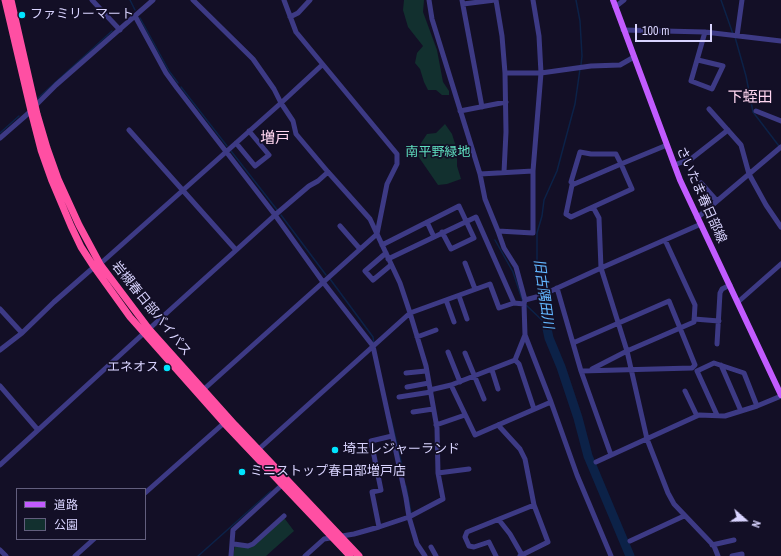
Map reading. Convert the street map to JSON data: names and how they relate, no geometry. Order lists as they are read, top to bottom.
{
  "streets": {
    "highway": ["岩槻春日部バイパス"],
    "main road": ["さいたま春日部線"]
  },
  "districts": ["下蛭田", "増戸"],
  "water": ["旧古隅田川"],
  "parks": ["南平野緑地"],
  "places": [
    "ファミリーマート",
    "エネオス",
    "埼玉レジャーランド",
    "ミニストップ春日部増戸店"
  ],
  "legend": ["道路", "公園"],
  "scale_bar": "100 m",
  "north": "right"
}
